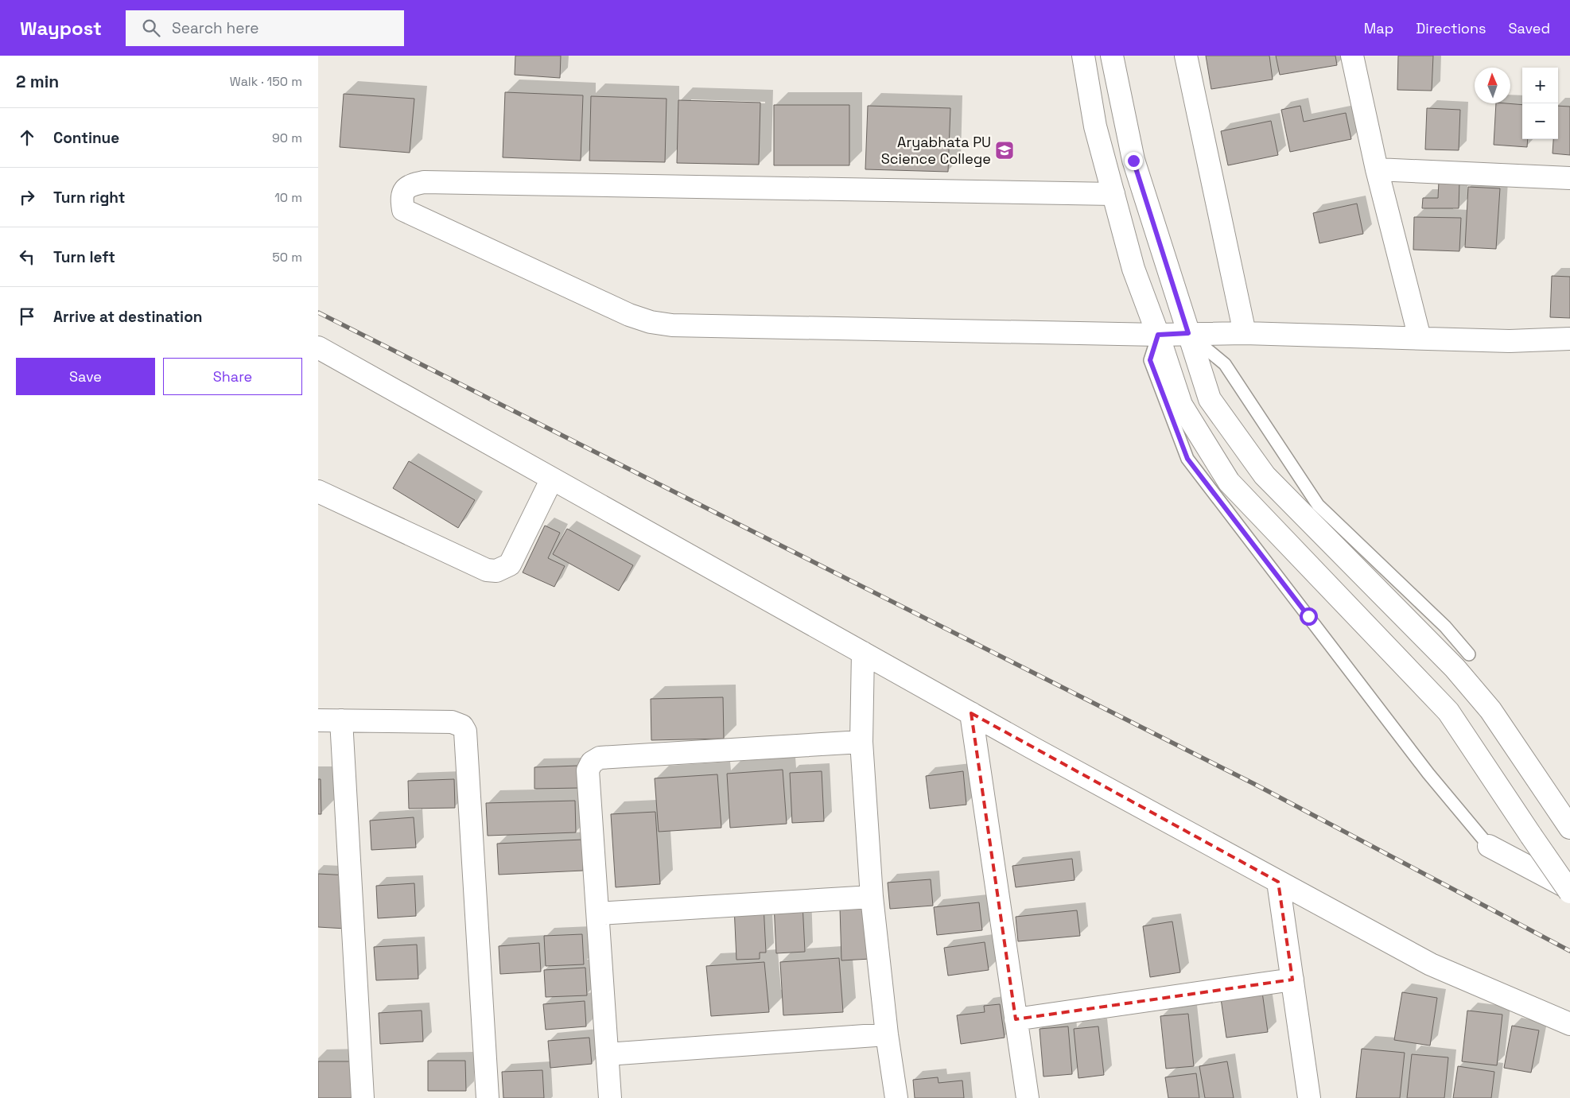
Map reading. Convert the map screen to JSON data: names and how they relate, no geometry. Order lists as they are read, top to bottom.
{
  "places": {
    "school or university": ["Aryabhata PU Science College"]
  },
  "north": "top",
  "page": {
    "header": "Waypost",
    "search": "Search here",
    "nav": ["Map", "Directions", "Saved"],
    "heading": ["2 min", "Walk · 150 m"],
    "map_buttons": ["+", "−"],
    "list": [
      ["Continue", "90 m"],
      ["Turn right", "10 m"],
      ["Turn left", "50 m"],
      "Arrive at destination"
    ],
    "buttons": ["Save", "Share"]
  }
}
